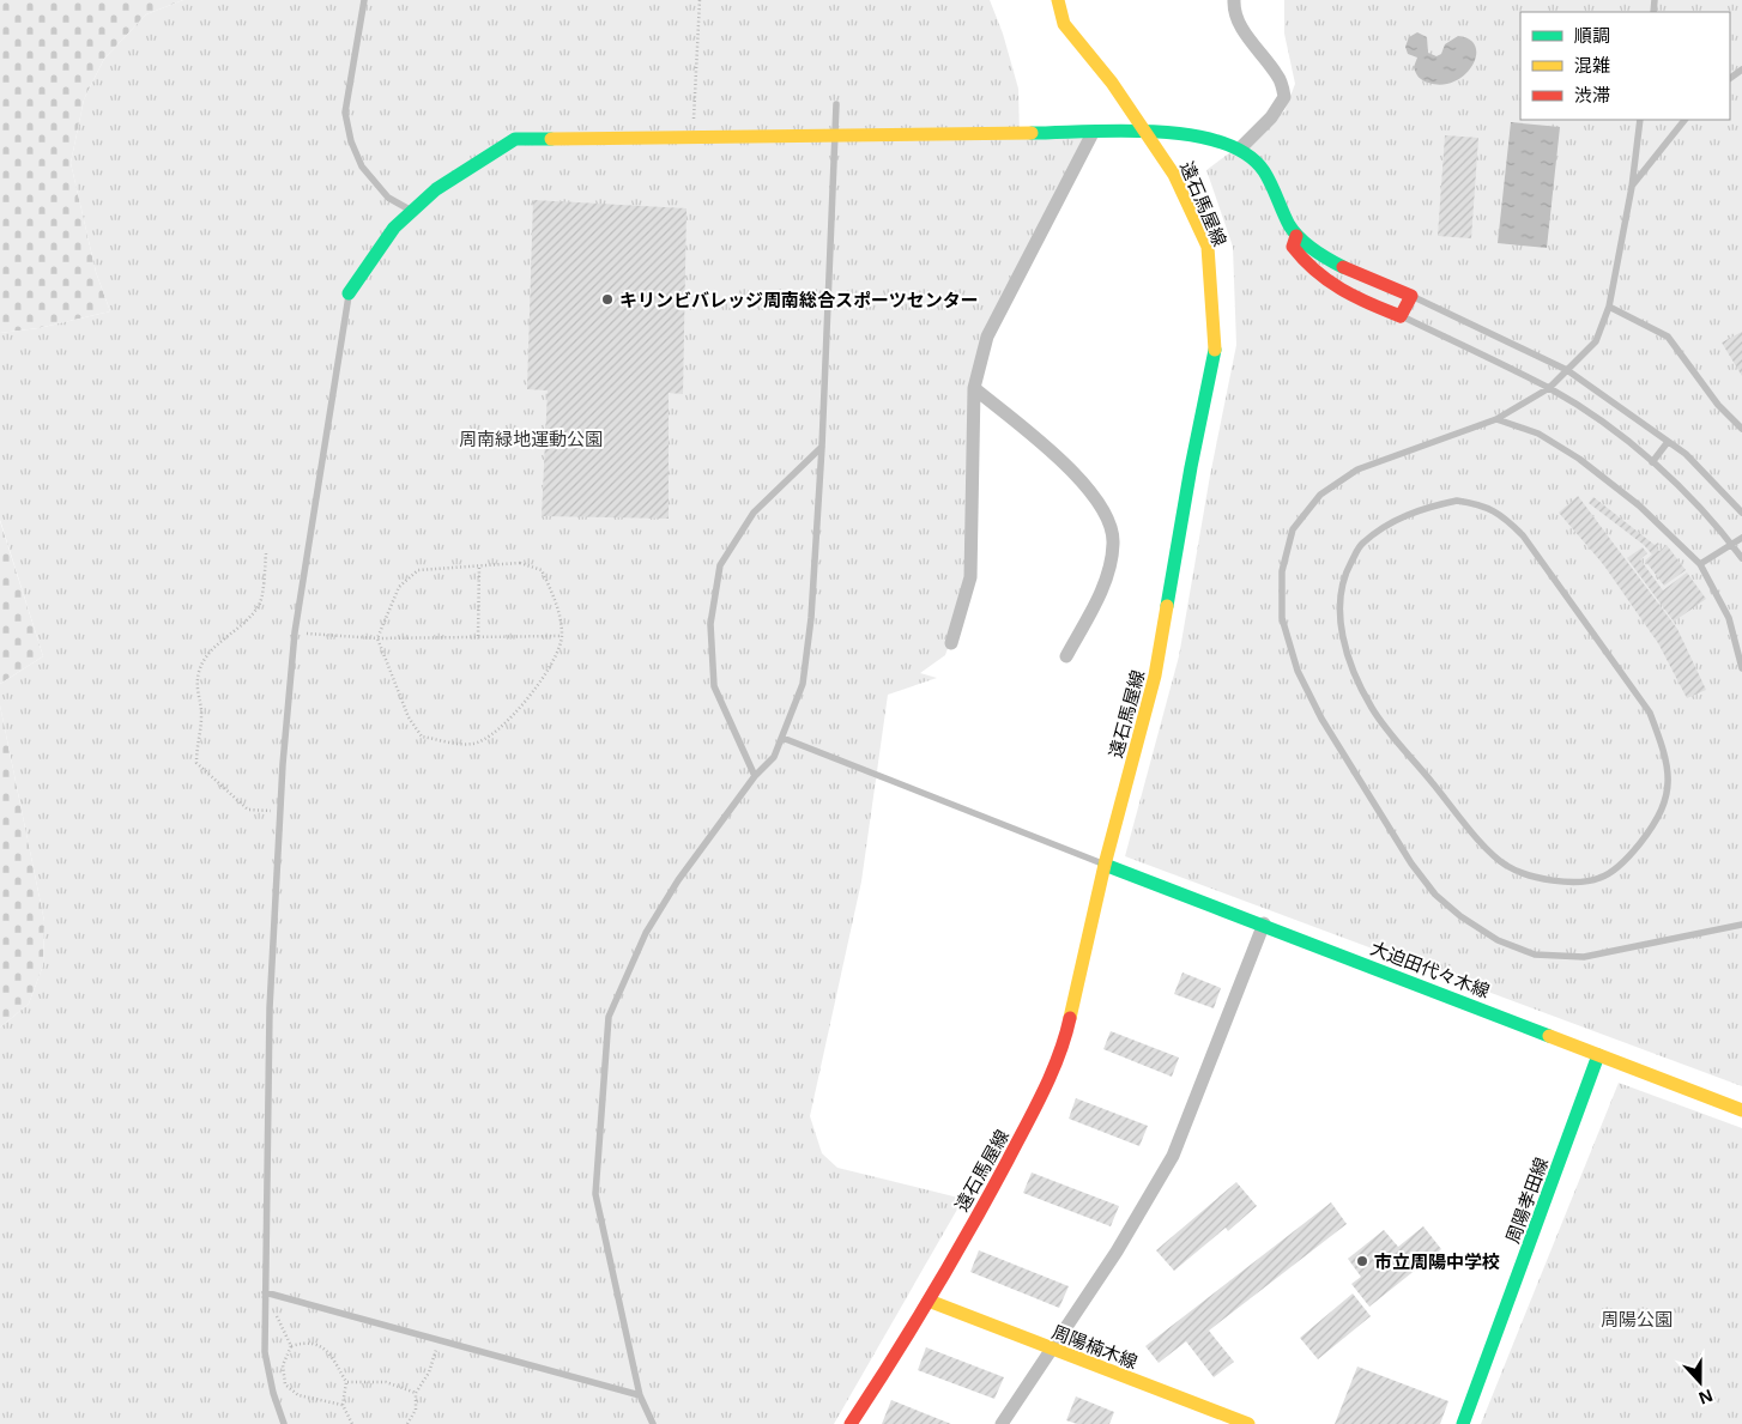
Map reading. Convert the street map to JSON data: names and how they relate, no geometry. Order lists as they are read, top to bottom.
{
  "streets": {
    "street": [
      "遠石馬屋線",
      "大迫田代々木線",
      "周陽孝田線",
      "周陽楠木線"
    ]
  },
  "crossings": [
    ["遠石馬屋線", "大迫田代々木線"],
    ["遠石馬屋線", "周陽楠木線"],
    ["大迫田代々木線", "周陽孝田線"]
  ],
  "parks": ["周南緑地運動公園", "周陽公園"],
  "places": ["キリンビバレッジ周南総合スポーツセンター", "市立周陽中学校"],
  "legend": ["順調", "混雑", "渋滞"],
  "north": "bottom"
}
